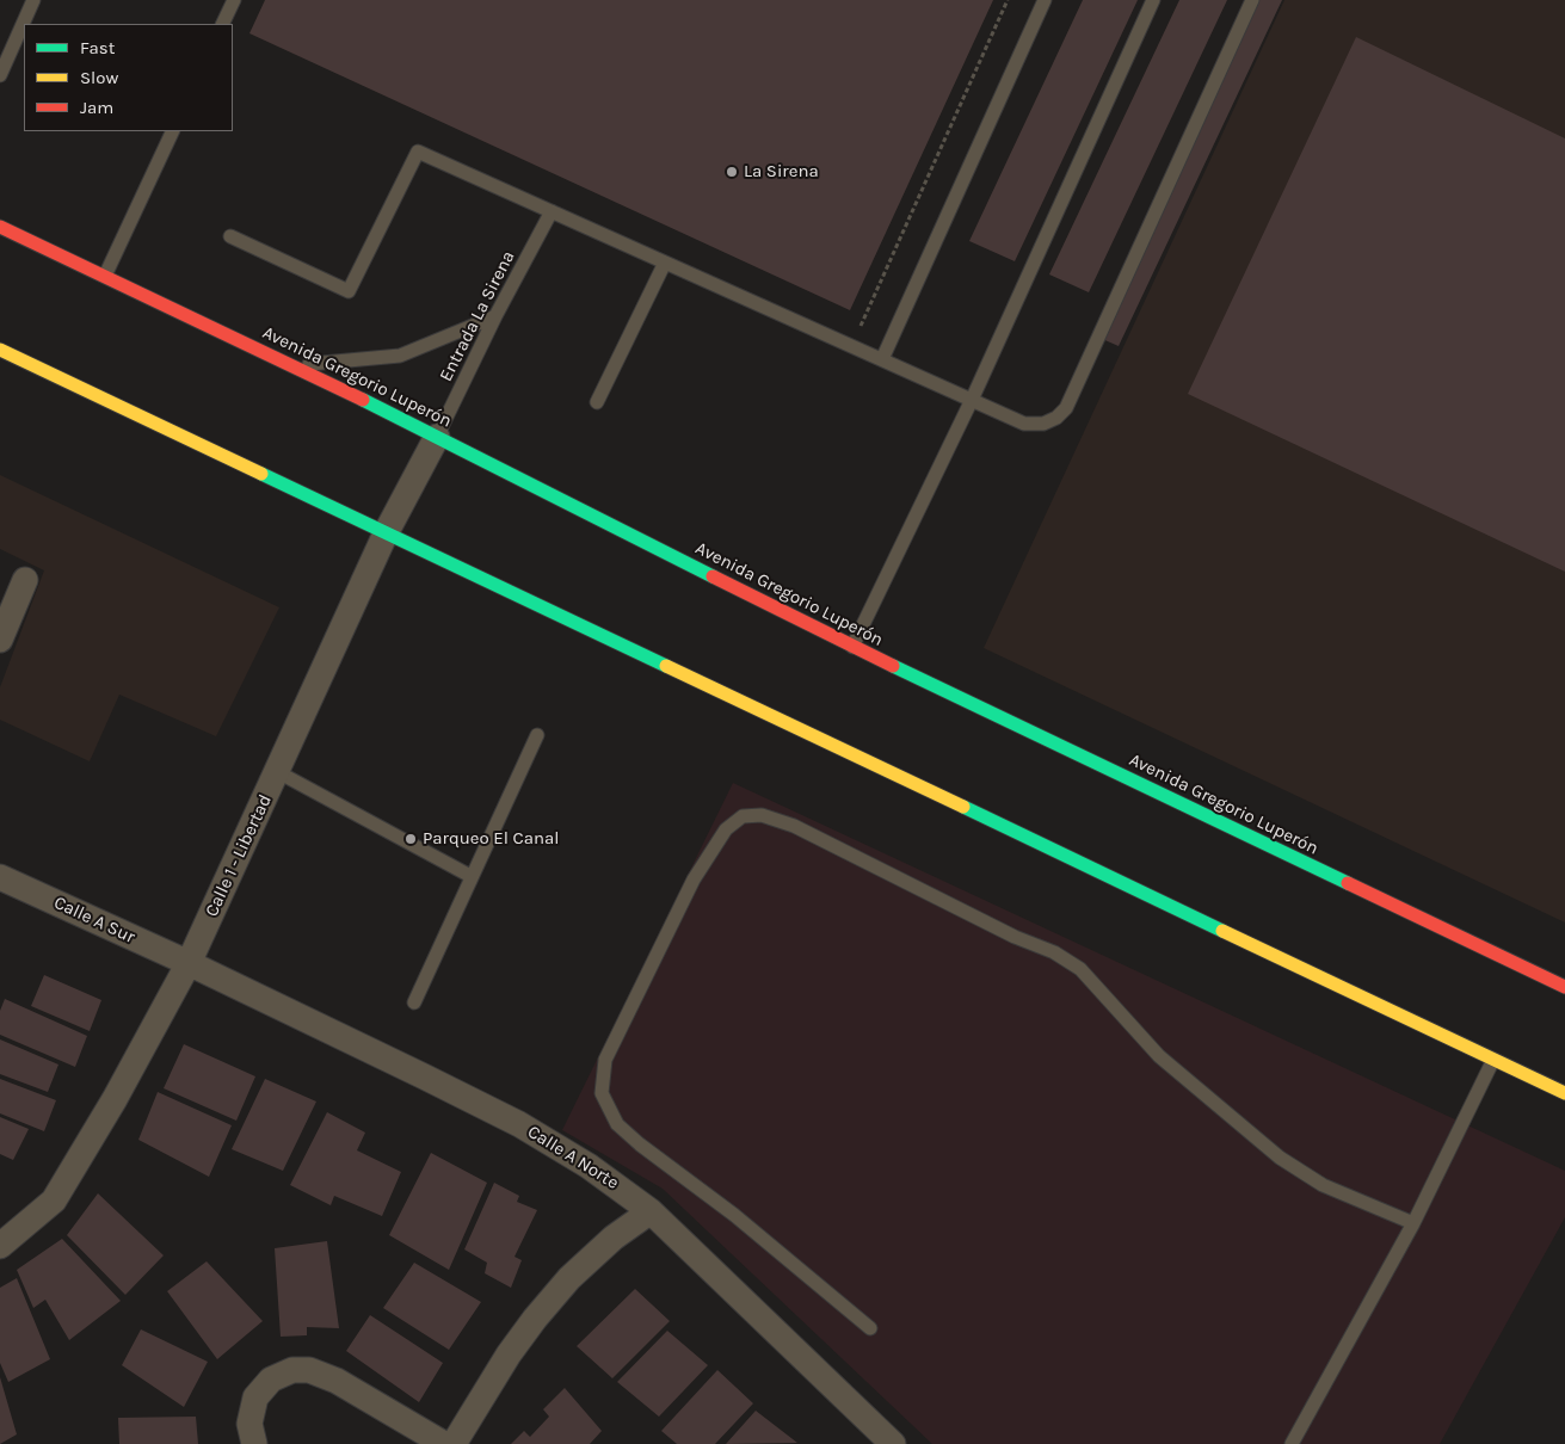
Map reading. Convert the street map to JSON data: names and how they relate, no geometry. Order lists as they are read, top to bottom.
{
  "streets": {
    "main road": ["Avenida Gregorio Luperón"],
    "street": ["Calle 1 - Libertad", "Calle A Sur", "Calle A Norte"],
    "lane": ["Entrada La Sirena"]
  },
  "crossings": [
    ["Entrada La Sirena", "Avenida Gregorio Luperón"],
    ["Entrada La Sirena", "Calle 1 - Libertad"],
    ["Avenida Gregorio Luperón", "Calle 1 - Libertad"],
    ["Calle 1 - Libertad", "Calle A Sur"],
    ["Calle 1 - Libertad", "Calle A Norte"],
    ["Calle A Sur", "Calle A Norte"]
  ],
  "places": ["La Sirena", "Parqueo El Canal"],
  "legend": ["Fast", "Slow", "Jam"]
}
